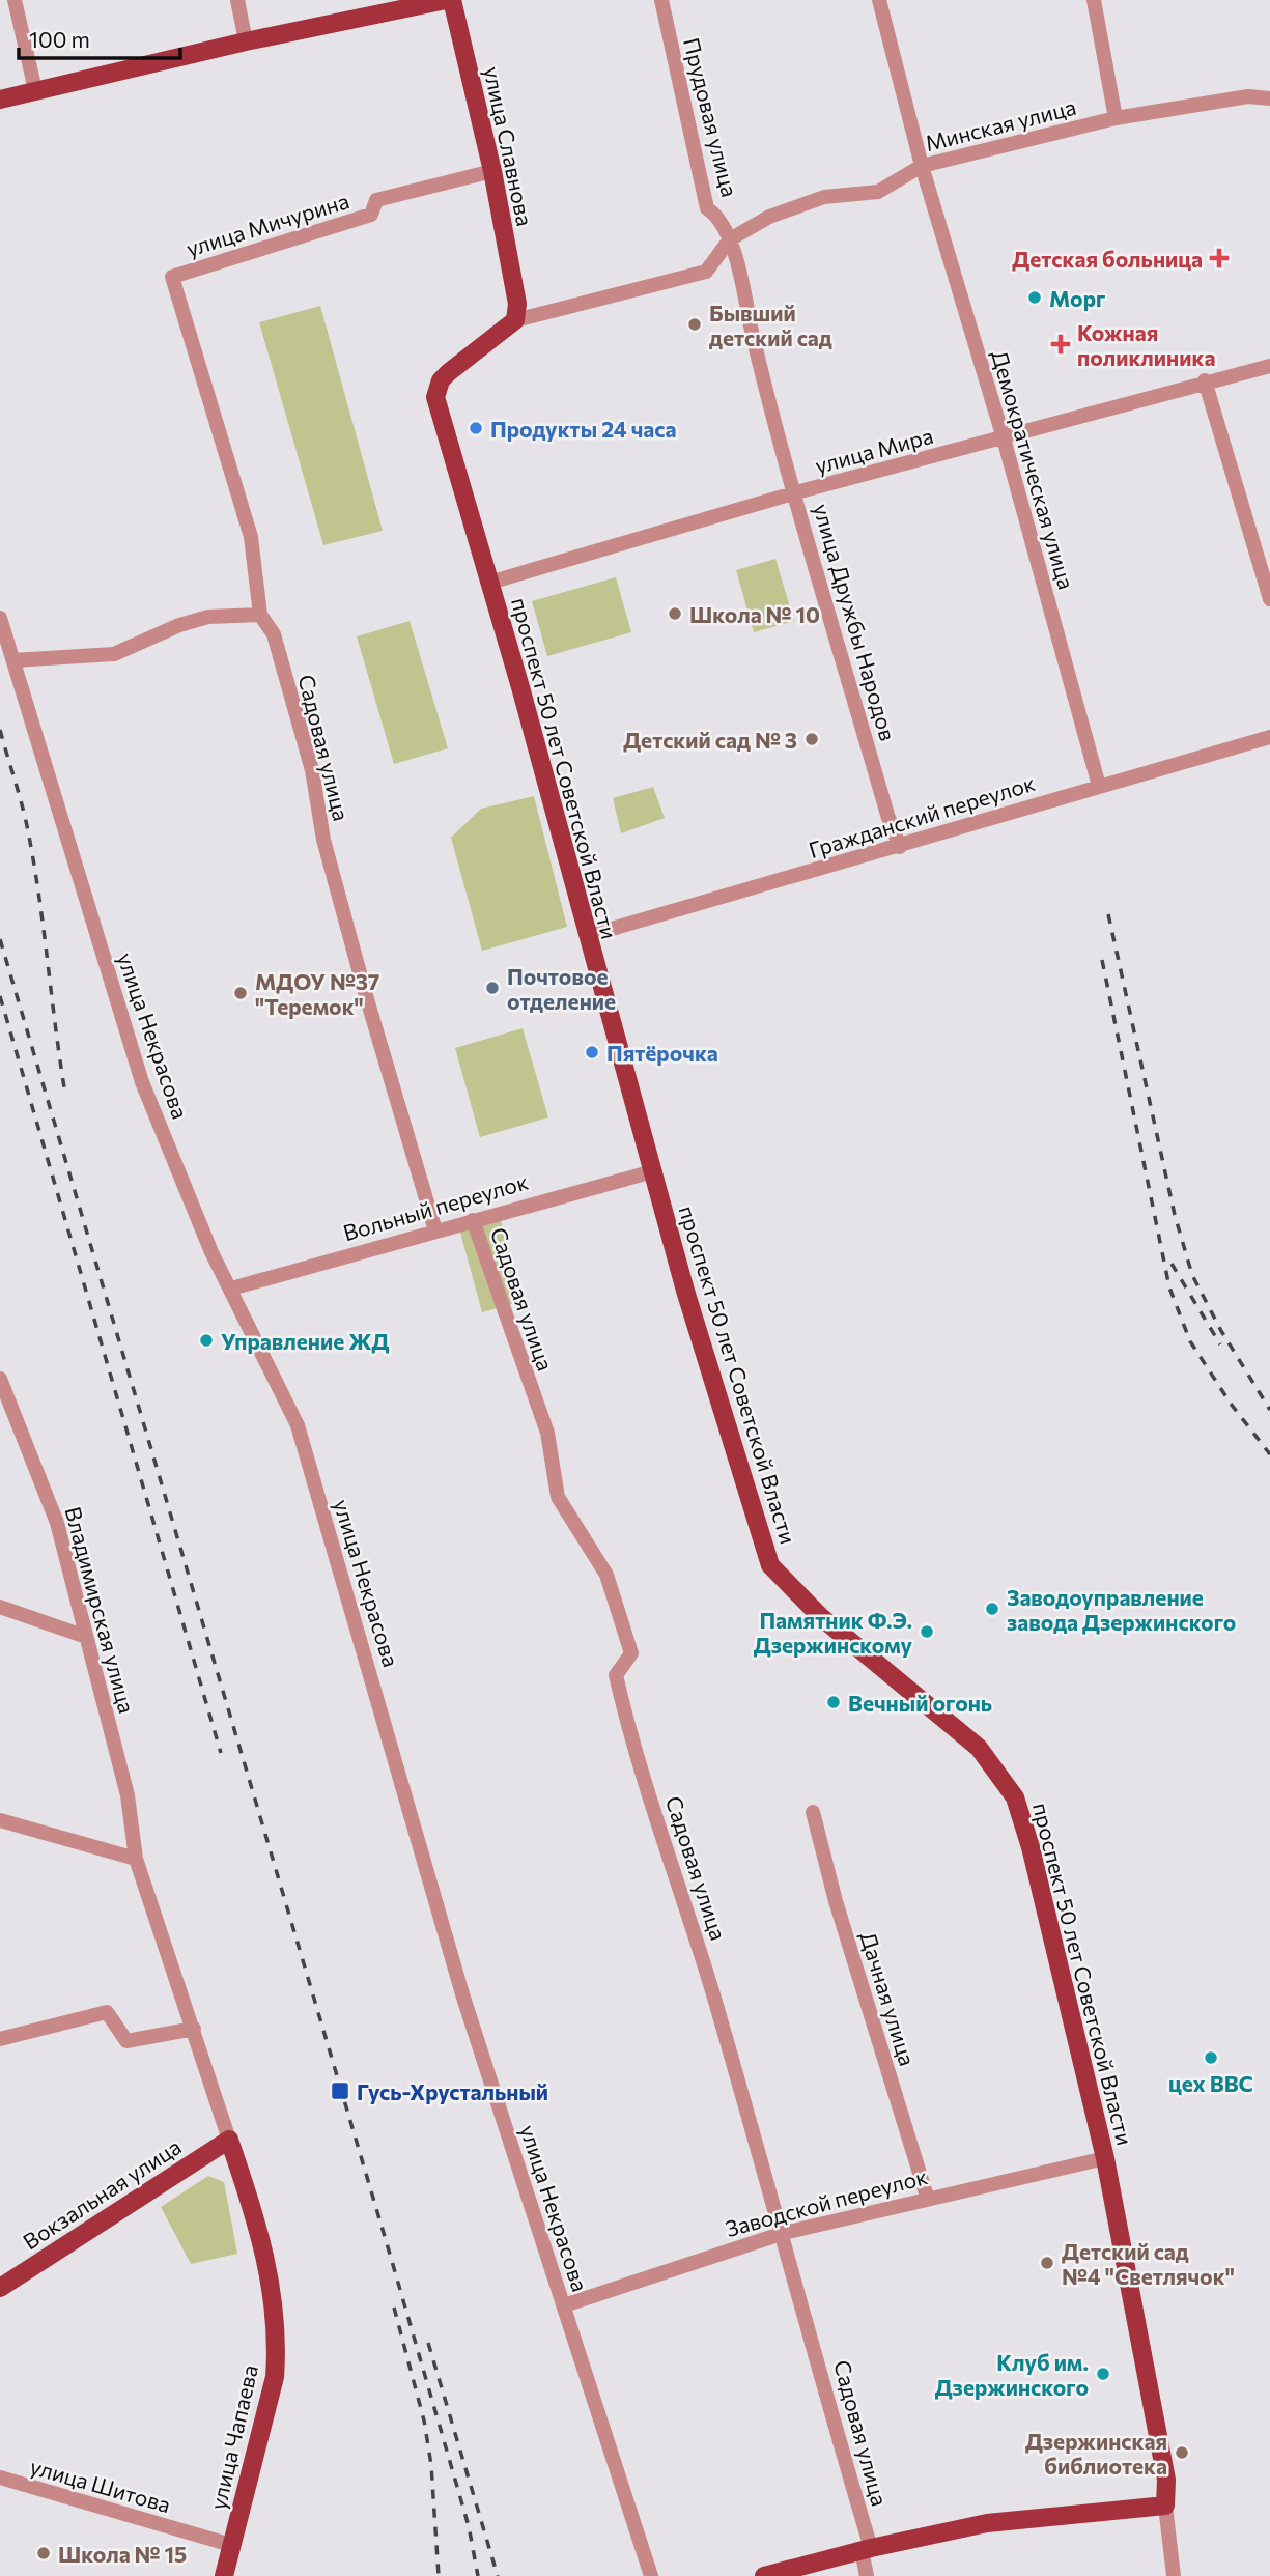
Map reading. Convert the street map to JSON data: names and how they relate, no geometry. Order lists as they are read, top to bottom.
{
  "streets": {
    "main road": [
      "улица Славнова",
      "проспект 50 лет Советской Власти",
      "Вокзальная улица",
      "улица Чапаева"
    ],
    "street": [
      "Прудовая улица",
      "Минская улица",
      "улица Мичурина",
      "улица Мира",
      "Демократическая улица",
      "улица Дружбы Народов",
      "Садовая улица",
      "Гражданский переулок",
      "улица Некрасова",
      "Вольный переулок",
      "Владимирская улица",
      "Дачная улица",
      "Заводской переулок",
      "улица Шитова"
    ]
  },
  "crossings": [
    ["Прудовая улица", "Минская улица"],
    ["Прудовая улица", "улица Дружбы Народов"],
    ["Минская улица", "улица Славнова"],
    ["Минская улица", "Демократическая улица"],
    ["Минская улица", "улица Дружбы Народов"],
    ["Минская улица", "проспект 50 лет Советской Власти"],
    ["улица Славнова", "улица Мичурина"],
    ["улица Славнова", "проспект 50 лет Советской Власти"],
    ["улица Мичурина", "Садовая улица"],
    ["улица Мира", "Демократическая улица"],
    ["улица Мира", "улица Дружбы Народов"],
    ["улица Мира", "проспект 50 лет Советской Власти"],
    ["Демократическая улица", "Гражданский переулок"],
    ["улица Дружбы Народов", "Гражданский переулок"],
    ["Садовая улица", "Вольный переулок"],
    ["Садовая улица", "Заводской переулок"],
    ["проспект 50 лет Советской Власти", "Гражданский переулок"],
    ["проспект 50 лет Советской Власти", "Вольный переулок"],
    ["проспект 50 лет Советской Власти", "Заводской переулок"],
    ["улица Некрасова", "Вольный переулок"],
    ["улица Некрасова", "Заводской переулок"],
    ["Дачная улица", "Заводской переулок"],
    ["Вокзальная улица", "улица Чапаева"],
    ["улица Чапаева", "улица Шитова"]
  ],
  "places": {
    "health": ["Детская больница", "Кожная поликлиника"],
    "other": [
      "Морг",
      "Бывший детский сад",
      "Продукты 24 часа",
      "Школа № 10",
      "Детский сад № 3",
      "Почтовое отделение",
      "МДОУ №37 \"Теремок\"",
      "Пятёрочка",
      "Управление ЖД",
      "Заводоуправление завода Дзержинского",
      "Памятник Ф.Э. Дзержинскому",
      "Вечный огонь",
      "цех ВВС",
      "Детский сад №4 \"Светлячок\"",
      "Клуб им. Дзержинского",
      "Дзержинская библиотека",
      "Школа № 15"
    ],
    "transit": ["Гусь-Хрустальный"]
  },
  "scale_bar": "100 m"
}
